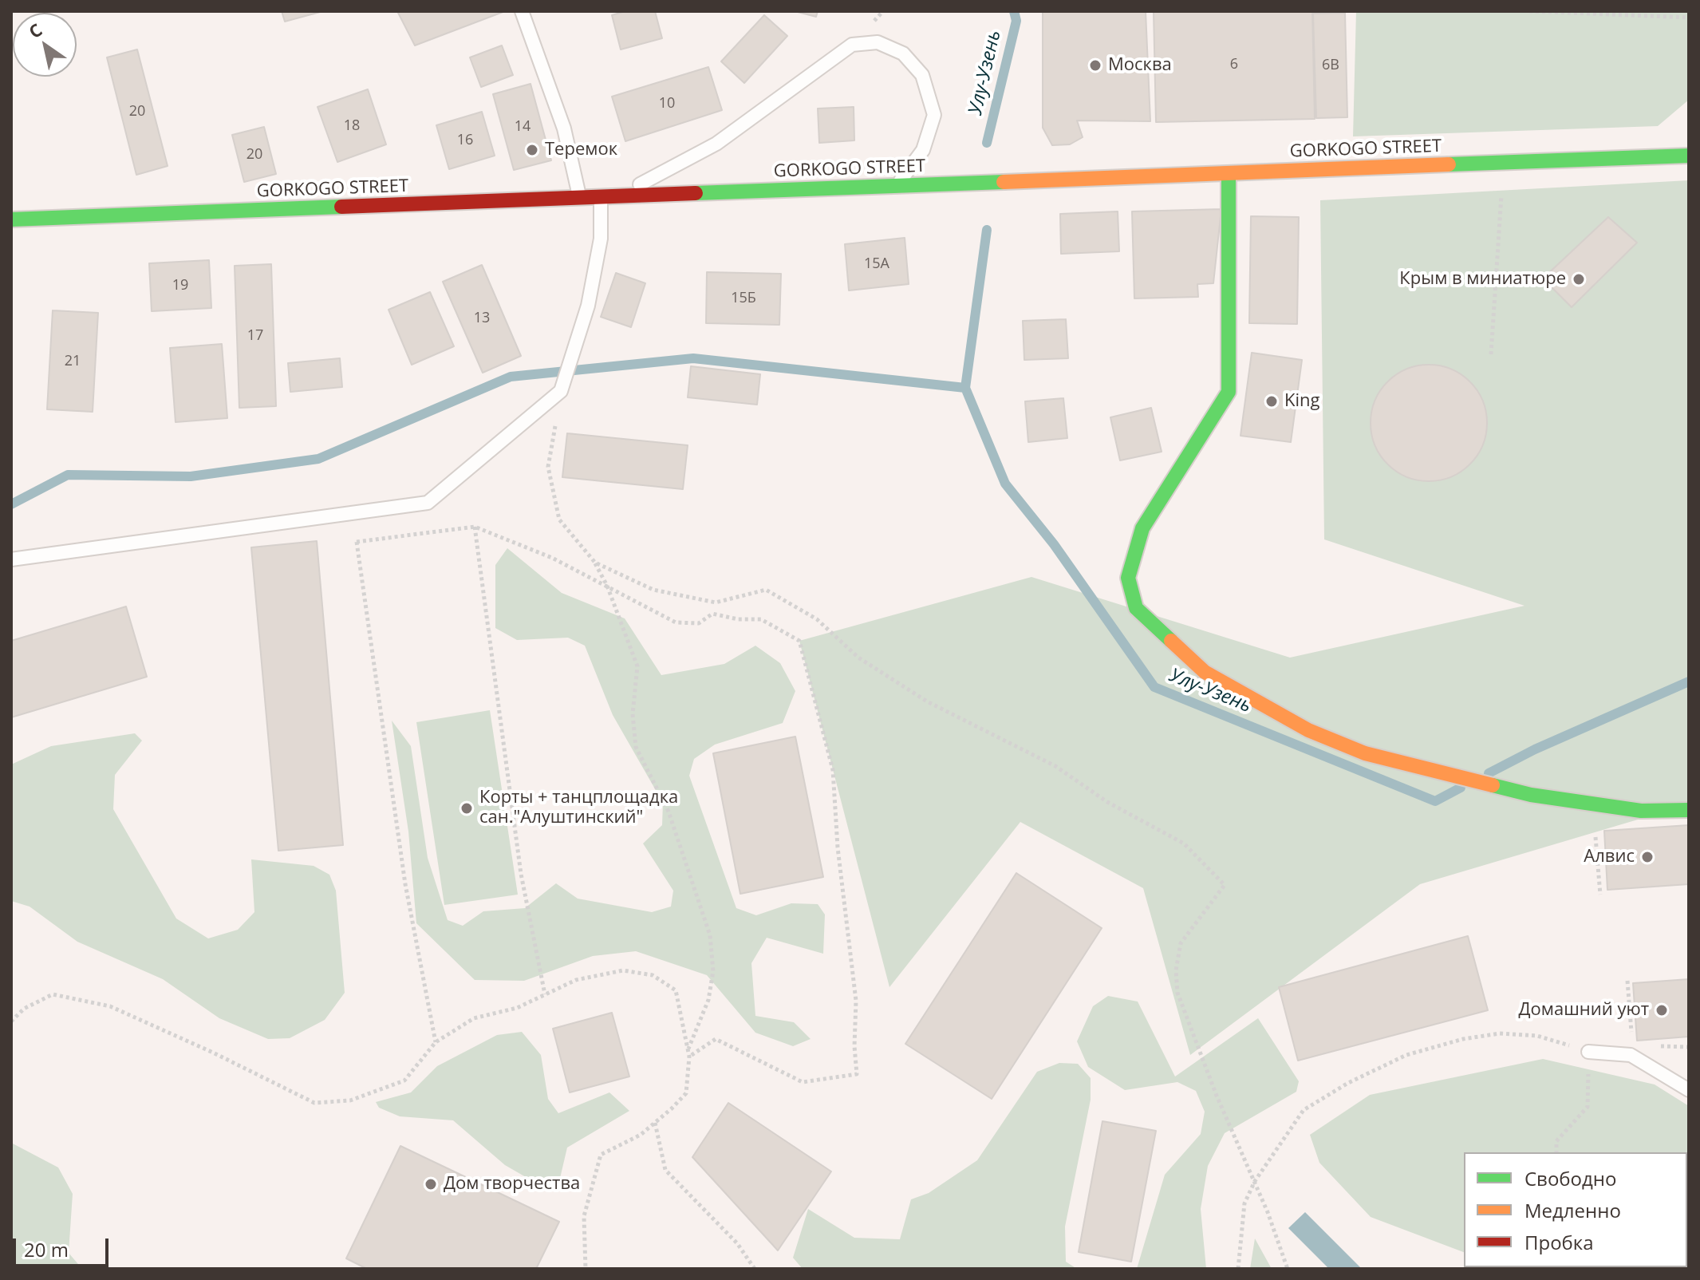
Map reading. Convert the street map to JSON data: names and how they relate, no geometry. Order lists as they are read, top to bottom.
{
  "streets": {
    "main road": ["GORKOGO STREET"]
  },
  "water": ["Улу-Узень"],
  "places": [
    "Москва",
    "Теремок",
    "Крым в миниатюре",
    "King",
    "Корты + танцплощадка сан.\"Алуштинский\"",
    "Алвис",
    "Домашний уют",
    "Дом творчества"
  ],
  "house_numbers": [
    "6",
    "6В",
    "10",
    "20",
    "18",
    "14",
    "16",
    "20",
    "15А",
    "19",
    "15Б",
    "13",
    "17",
    "21"
  ],
  "legend": ["Свободно", "Медленно", "Пробка"],
  "scale_bar": "20 m",
  "north": "top left"
}
